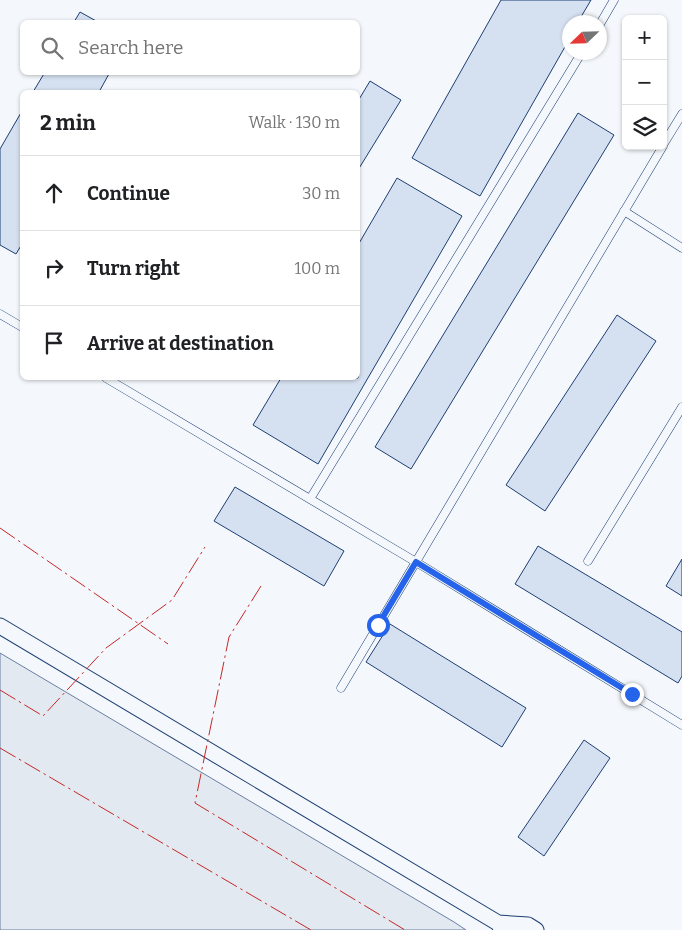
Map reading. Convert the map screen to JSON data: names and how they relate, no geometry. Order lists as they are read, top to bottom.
{
  "north": "bottom left",
  "page": {
    "map_buttons": ["+", "−"],
    "search": "Search here",
    "heading": ["2 min", "Walk · 130 m"],
    "list": [
      ["Continue", "30 m"],
      ["Turn right", "100 m"],
      "Arrive at destination"
    ]
  }
}
